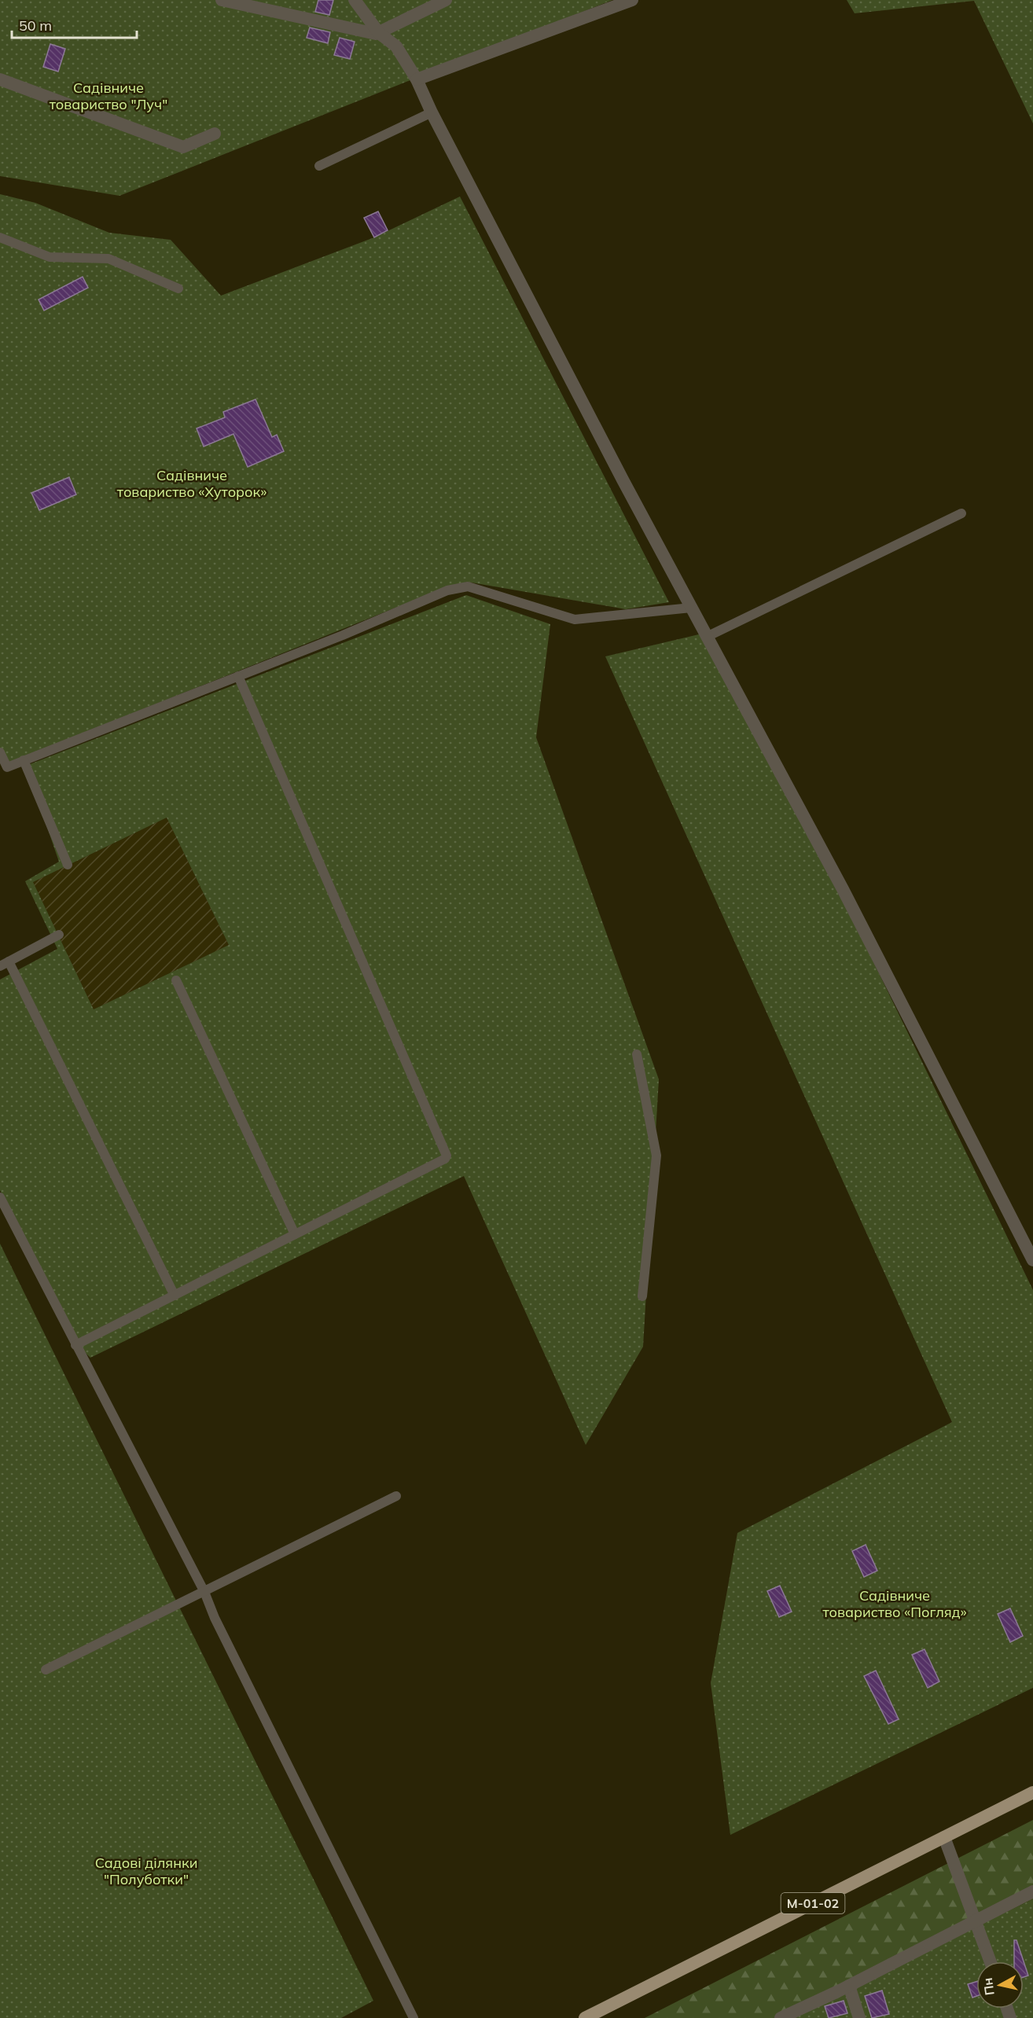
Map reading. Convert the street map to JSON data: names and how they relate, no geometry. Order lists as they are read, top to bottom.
{
  "streets": {
    "main road": ["М-01-02"]
  },
  "parks": [
    "Садівниче товариство \"Луч\"",
    "Садівниче товариство «Хуторок»",
    "Садівниче товариство «Погляд»",
    "Садові ділянки \"Полуботки\""
  ],
  "scale_bar": "50 m",
  "north": "left"
}
